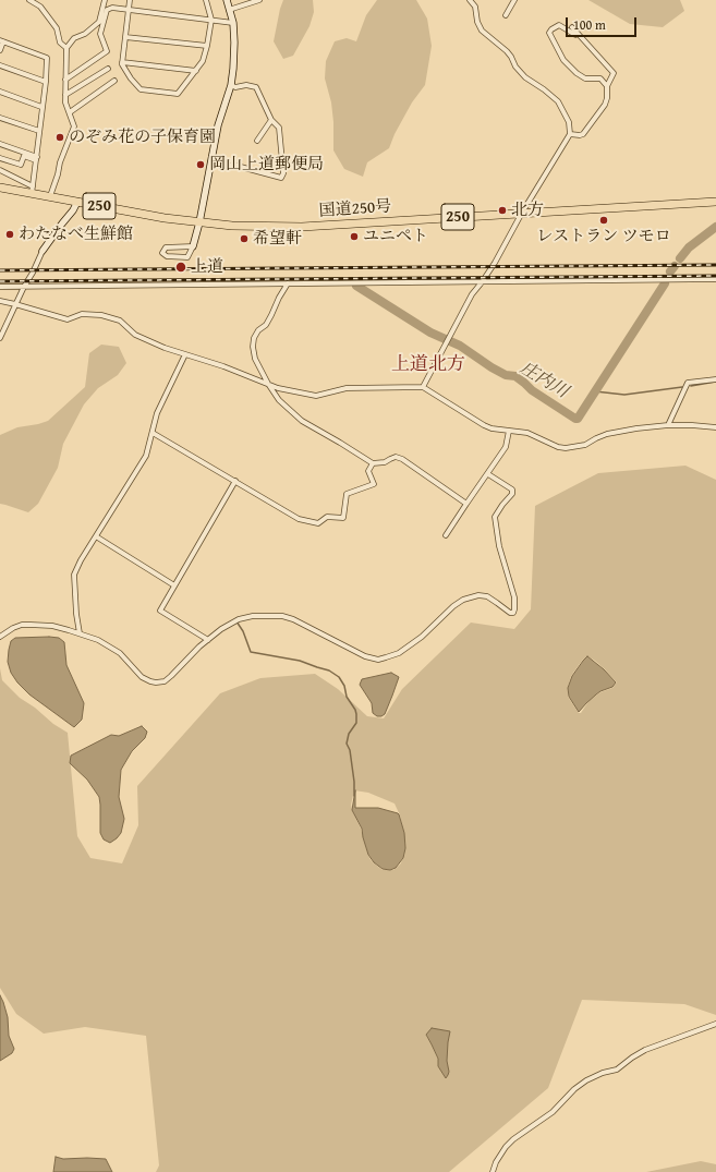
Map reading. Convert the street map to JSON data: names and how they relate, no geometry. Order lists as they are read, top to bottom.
{
  "streets": {
    "highway": ["250", "国道250号"]
  },
  "districts": ["上道北方"],
  "water": ["庄内川"],
  "places": [
    "のぞみ花の子保育園",
    "岡山上道郵便局",
    "北方",
    "レストラン ツモロ",
    "わたなべ生鮮館",
    "ユニペト",
    "希望軒",
    "上道"
  ],
  "scale_bar": "100 m"
}
